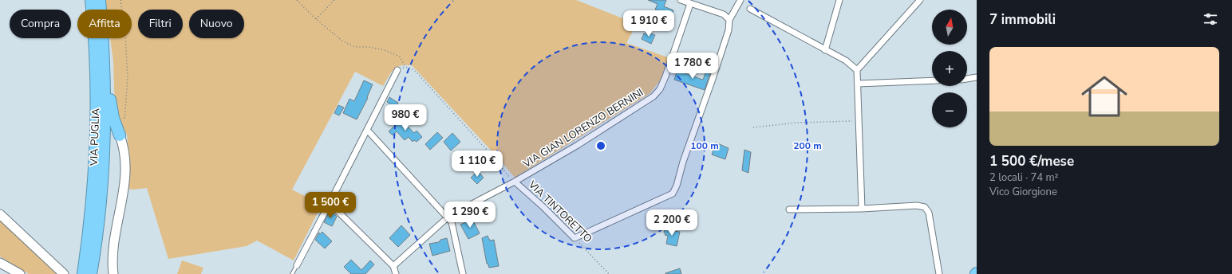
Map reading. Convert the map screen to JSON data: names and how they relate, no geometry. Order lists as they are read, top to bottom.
{
  "streets": {
    "highway": ["VIA PUGLIA"],
    "street": ["VIA GIAN LORENZO BERNINI", "VIA TINTORETTO"]
  },
  "crossings": [
    ["VIA GIAN LORENZO BERNINI", "VIA TINTORETTO"]
  ],
  "north": "top",
  "page": {
    "heading": "7 immobili",
    "map_buttons": ["+", "−"],
    "chip": [
      "Compra",
      "Affitta",
      "Filtri",
      "Nuovo"
    ],
    "price": [
      "1 910 €",
      "1 780 €",
      "980 €",
      "1 110 €",
      "1 500 €",
      "1 290 €",
      "2 200 €"
    ],
    "list": [
      {
        "name": "1 500 €/mese",
        "note": "2 locali · 74 m² · Vico Giorgione"
      }
    ]
  },
  "rings": ["100 m", "200 m"]
}
